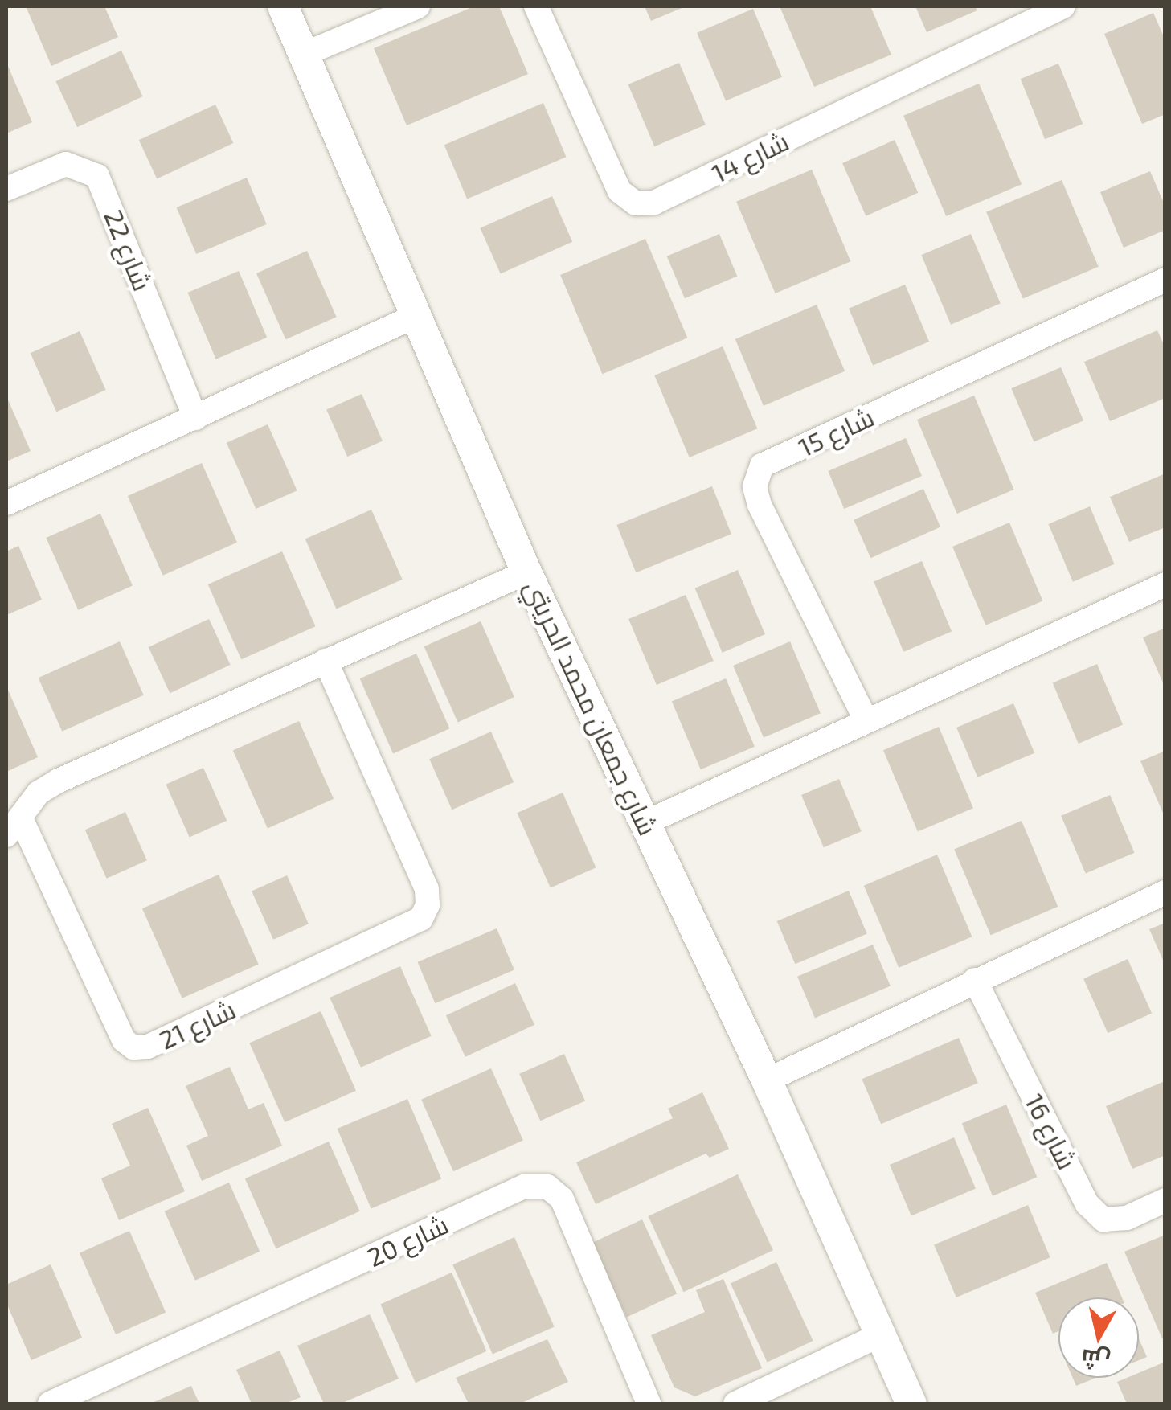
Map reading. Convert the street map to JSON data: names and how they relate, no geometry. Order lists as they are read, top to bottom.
{
  "streets": {
    "street": [
      "شارع 14",
      "شارع 22",
      "شارع 15",
      "شارع جمعان محمد الحريتي",
      "شارع 21",
      "شارع 16",
      "شارع 20"
    ]
  },
  "crossings": [
    ["شارع جمعان محمد الحريتي", "شارع 21"]
  ],
  "north": "bottom"
}
